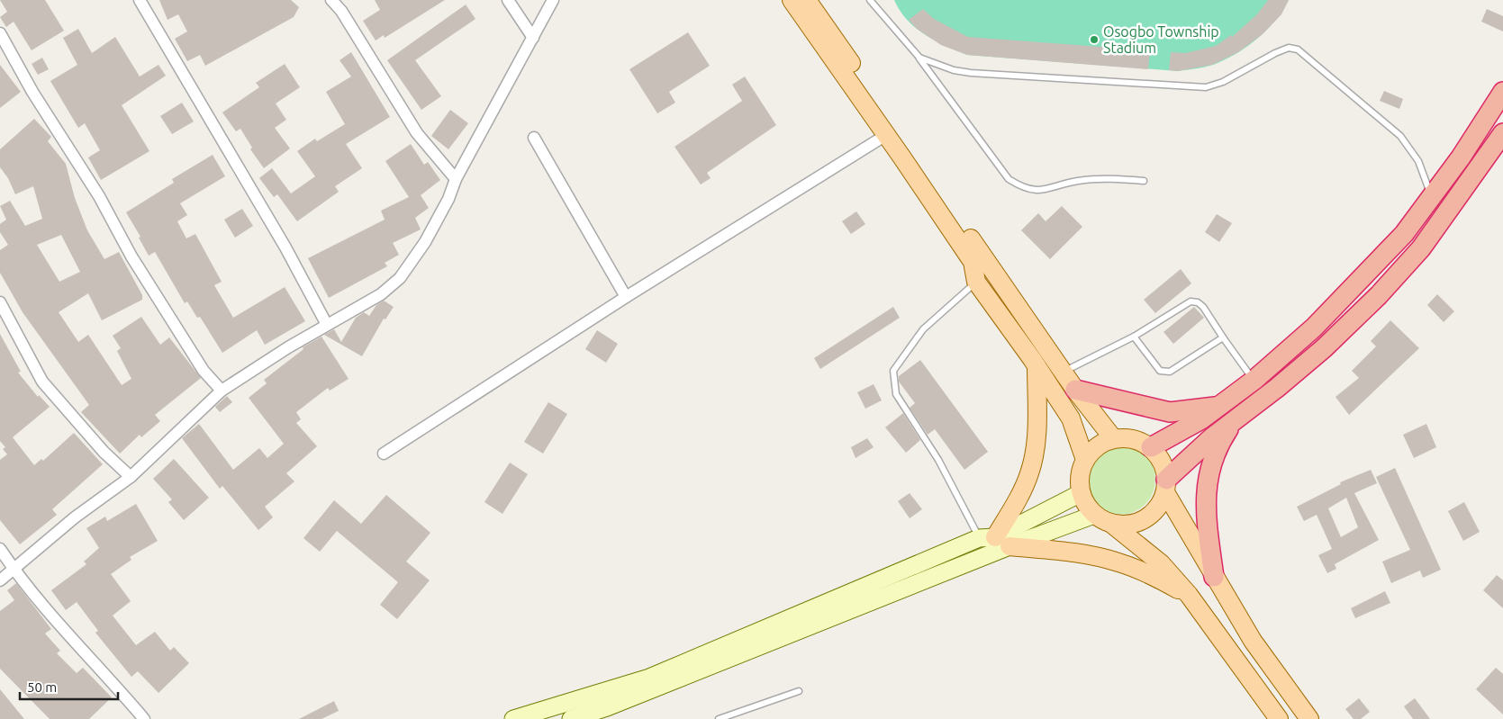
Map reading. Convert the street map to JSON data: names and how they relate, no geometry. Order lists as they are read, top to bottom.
{
  "places": ["Osogbo Township Stadium"],
  "scale_bar": "50 m"
}
